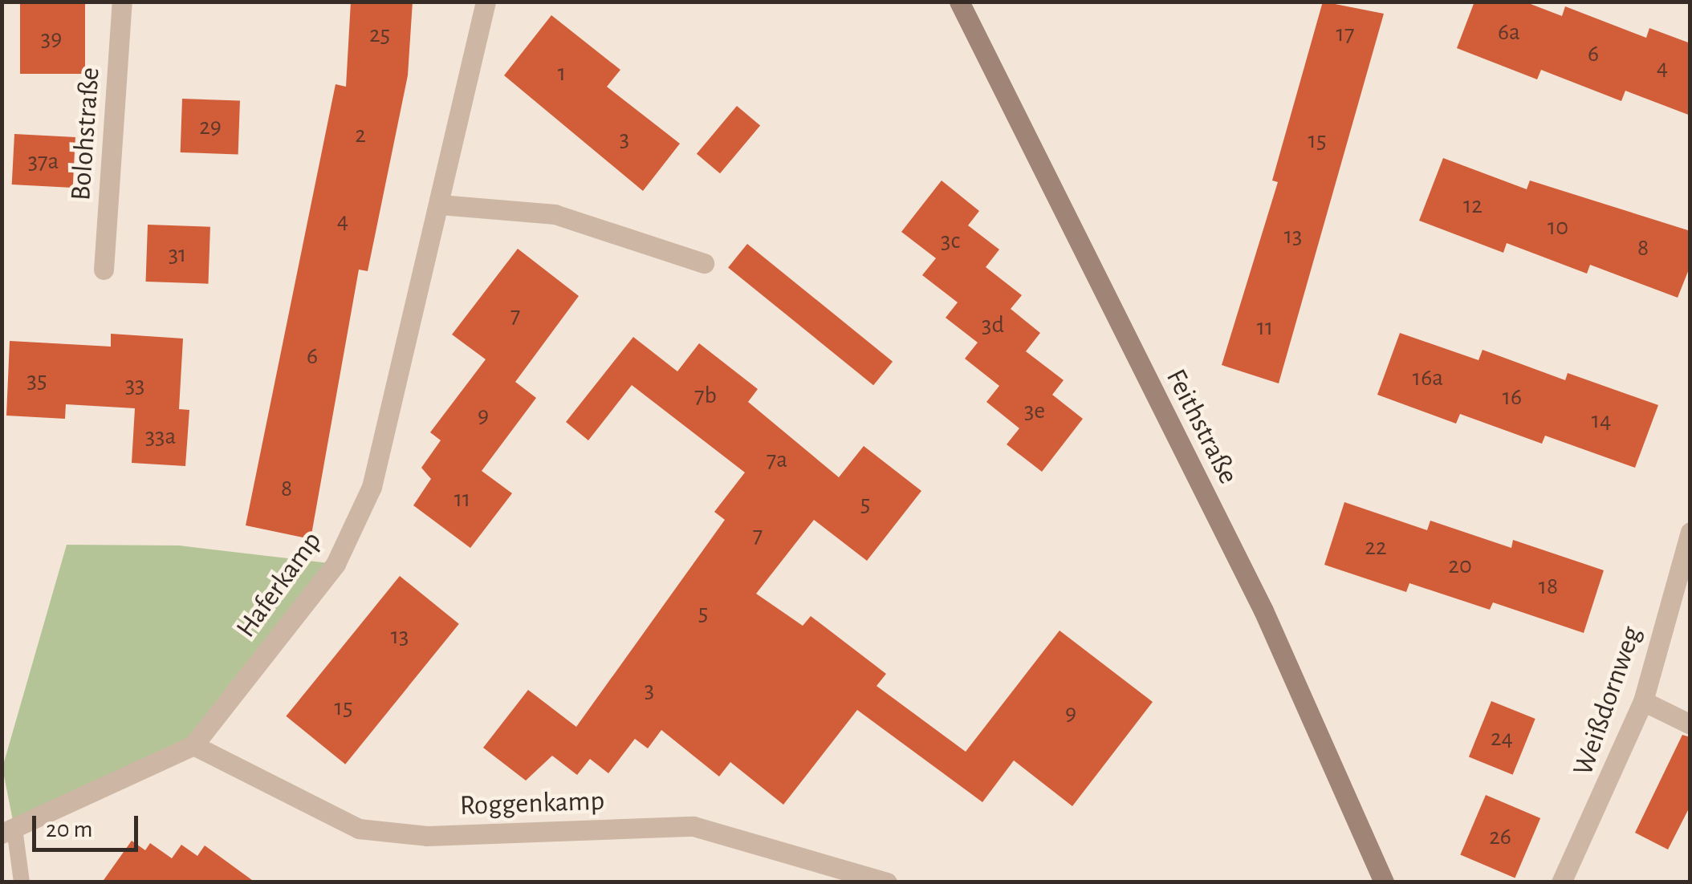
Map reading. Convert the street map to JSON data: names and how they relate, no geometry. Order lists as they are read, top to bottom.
{
  "streets": {
    "main road": ["Feithstraße"],
    "street": [
      "Bolohstraße",
      "Haferkamp",
      "Weißdornweg",
      "Roggenkamp"
    ]
  },
  "crossings": [
    ["Haferkamp", "Roggenkamp"]
  ],
  "house_numbers": [
    "6a",
    "17",
    "25",
    "39",
    "6",
    "4",
    "1",
    "29",
    "2",
    "3",
    "15",
    "37a",
    "12",
    "4",
    "10",
    "13",
    "3c",
    "8",
    "31",
    "7",
    "3d",
    "11",
    "6",
    "16a",
    "35",
    "33",
    "7b",
    "16",
    "3e",
    "9",
    "14",
    "33a",
    "7a",
    "8",
    "11",
    "5",
    "7",
    "22",
    "20",
    "18",
    "5",
    "13",
    "3",
    "15",
    "9",
    "24",
    "26"
  ],
  "scale_bar": "20 m"
}
